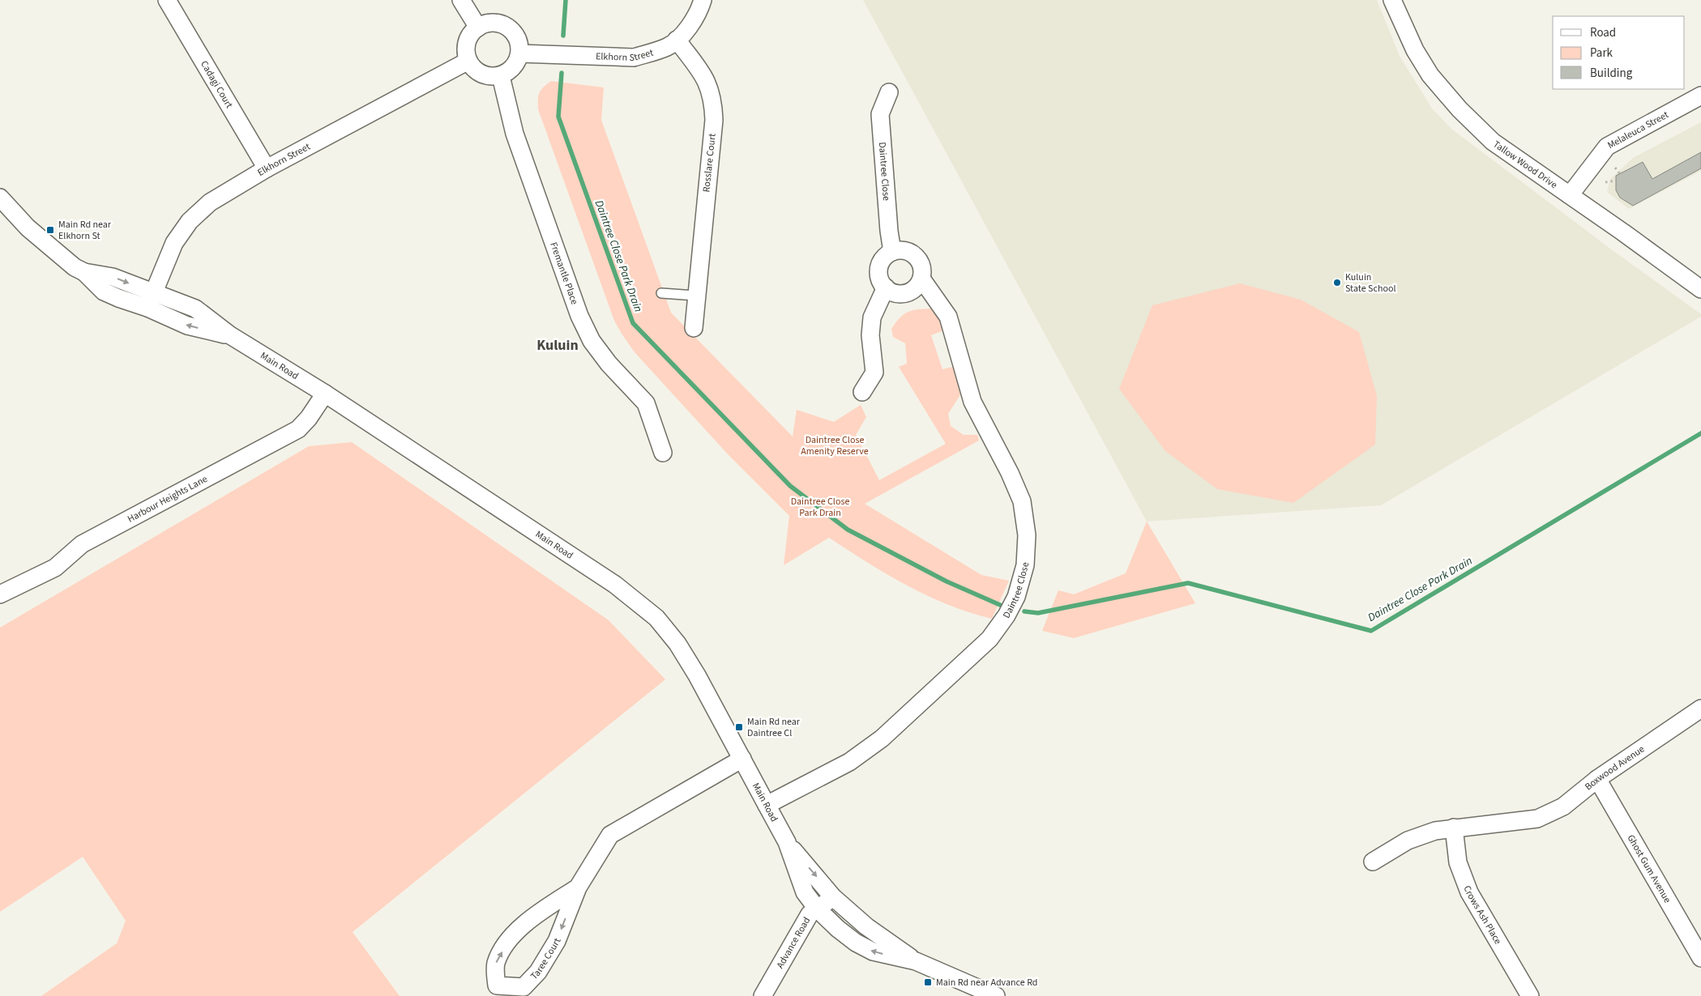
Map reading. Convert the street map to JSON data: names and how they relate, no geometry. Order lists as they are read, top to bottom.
{
  "streets": {
    "street": [
      "Elkhorn Street",
      "Cadagi Court",
      "Melaleuca Street",
      "Rosslare Court",
      "Tallow Wood Drive",
      "Daintree Close",
      "Fremantle Place",
      "Main Road",
      "Harbour Heights Lane",
      "Boxwood Avenue",
      "Ghost Gum Avenue",
      "Crows Ash Place",
      "Advance Road",
      "Taree Court"
    ]
  },
  "crossings": [
    ["Elkhorn Street", "Cadagi Court"],
    ["Elkhorn Street", "Rosslare Court"],
    ["Elkhorn Street", "Fremantle Place"],
    ["Elkhorn Street", "Main Road"],
    ["Melaleuca Street", "Tallow Wood Drive"],
    ["Daintree Close", "Main Road"],
    ["Main Road", "Harbour Heights Lane"],
    ["Main Road", "Advance Road"],
    ["Main Road", "Taree Court"],
    ["Boxwood Avenue", "Ghost Gum Avenue"],
    ["Boxwood Avenue", "Crows Ash Place"]
  ],
  "districts": ["Kuluin"],
  "water": ["Daintree Close Park Drain"],
  "parks": ["Daintree Close Amenity Reserve", "Daintree Close Park Drain"],
  "places": {
    "transit": ["Main Rd near Elkhorn St", "Main Rd near Daintree Cl", "Main Rd near Advance Rd"],
    "other": ["Kuluin State School"]
  },
  "legend": ["Road", "Park", "Building"]
}
